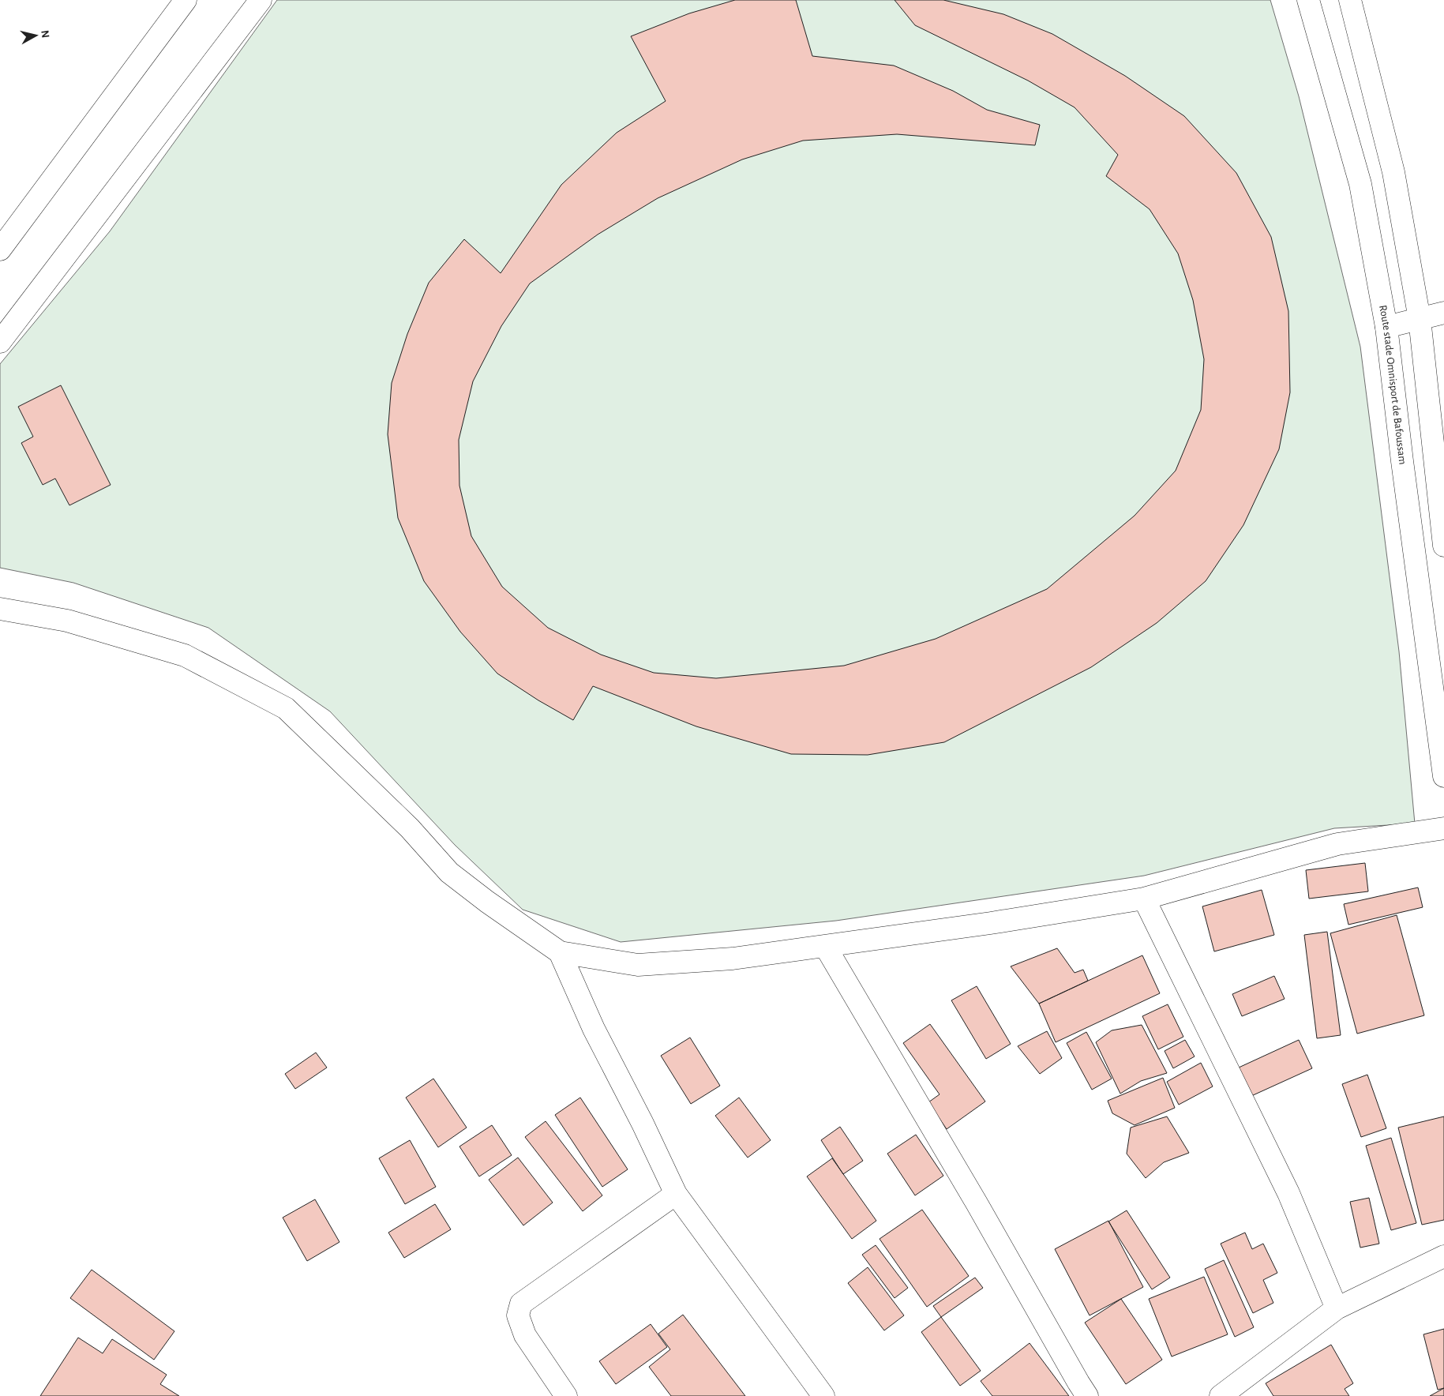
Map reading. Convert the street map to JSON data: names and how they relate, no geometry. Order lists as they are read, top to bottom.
{
  "streets": {
    "street": ["Route stade Omnisport de Bafoussam"]
  },
  "north": "right"
}
